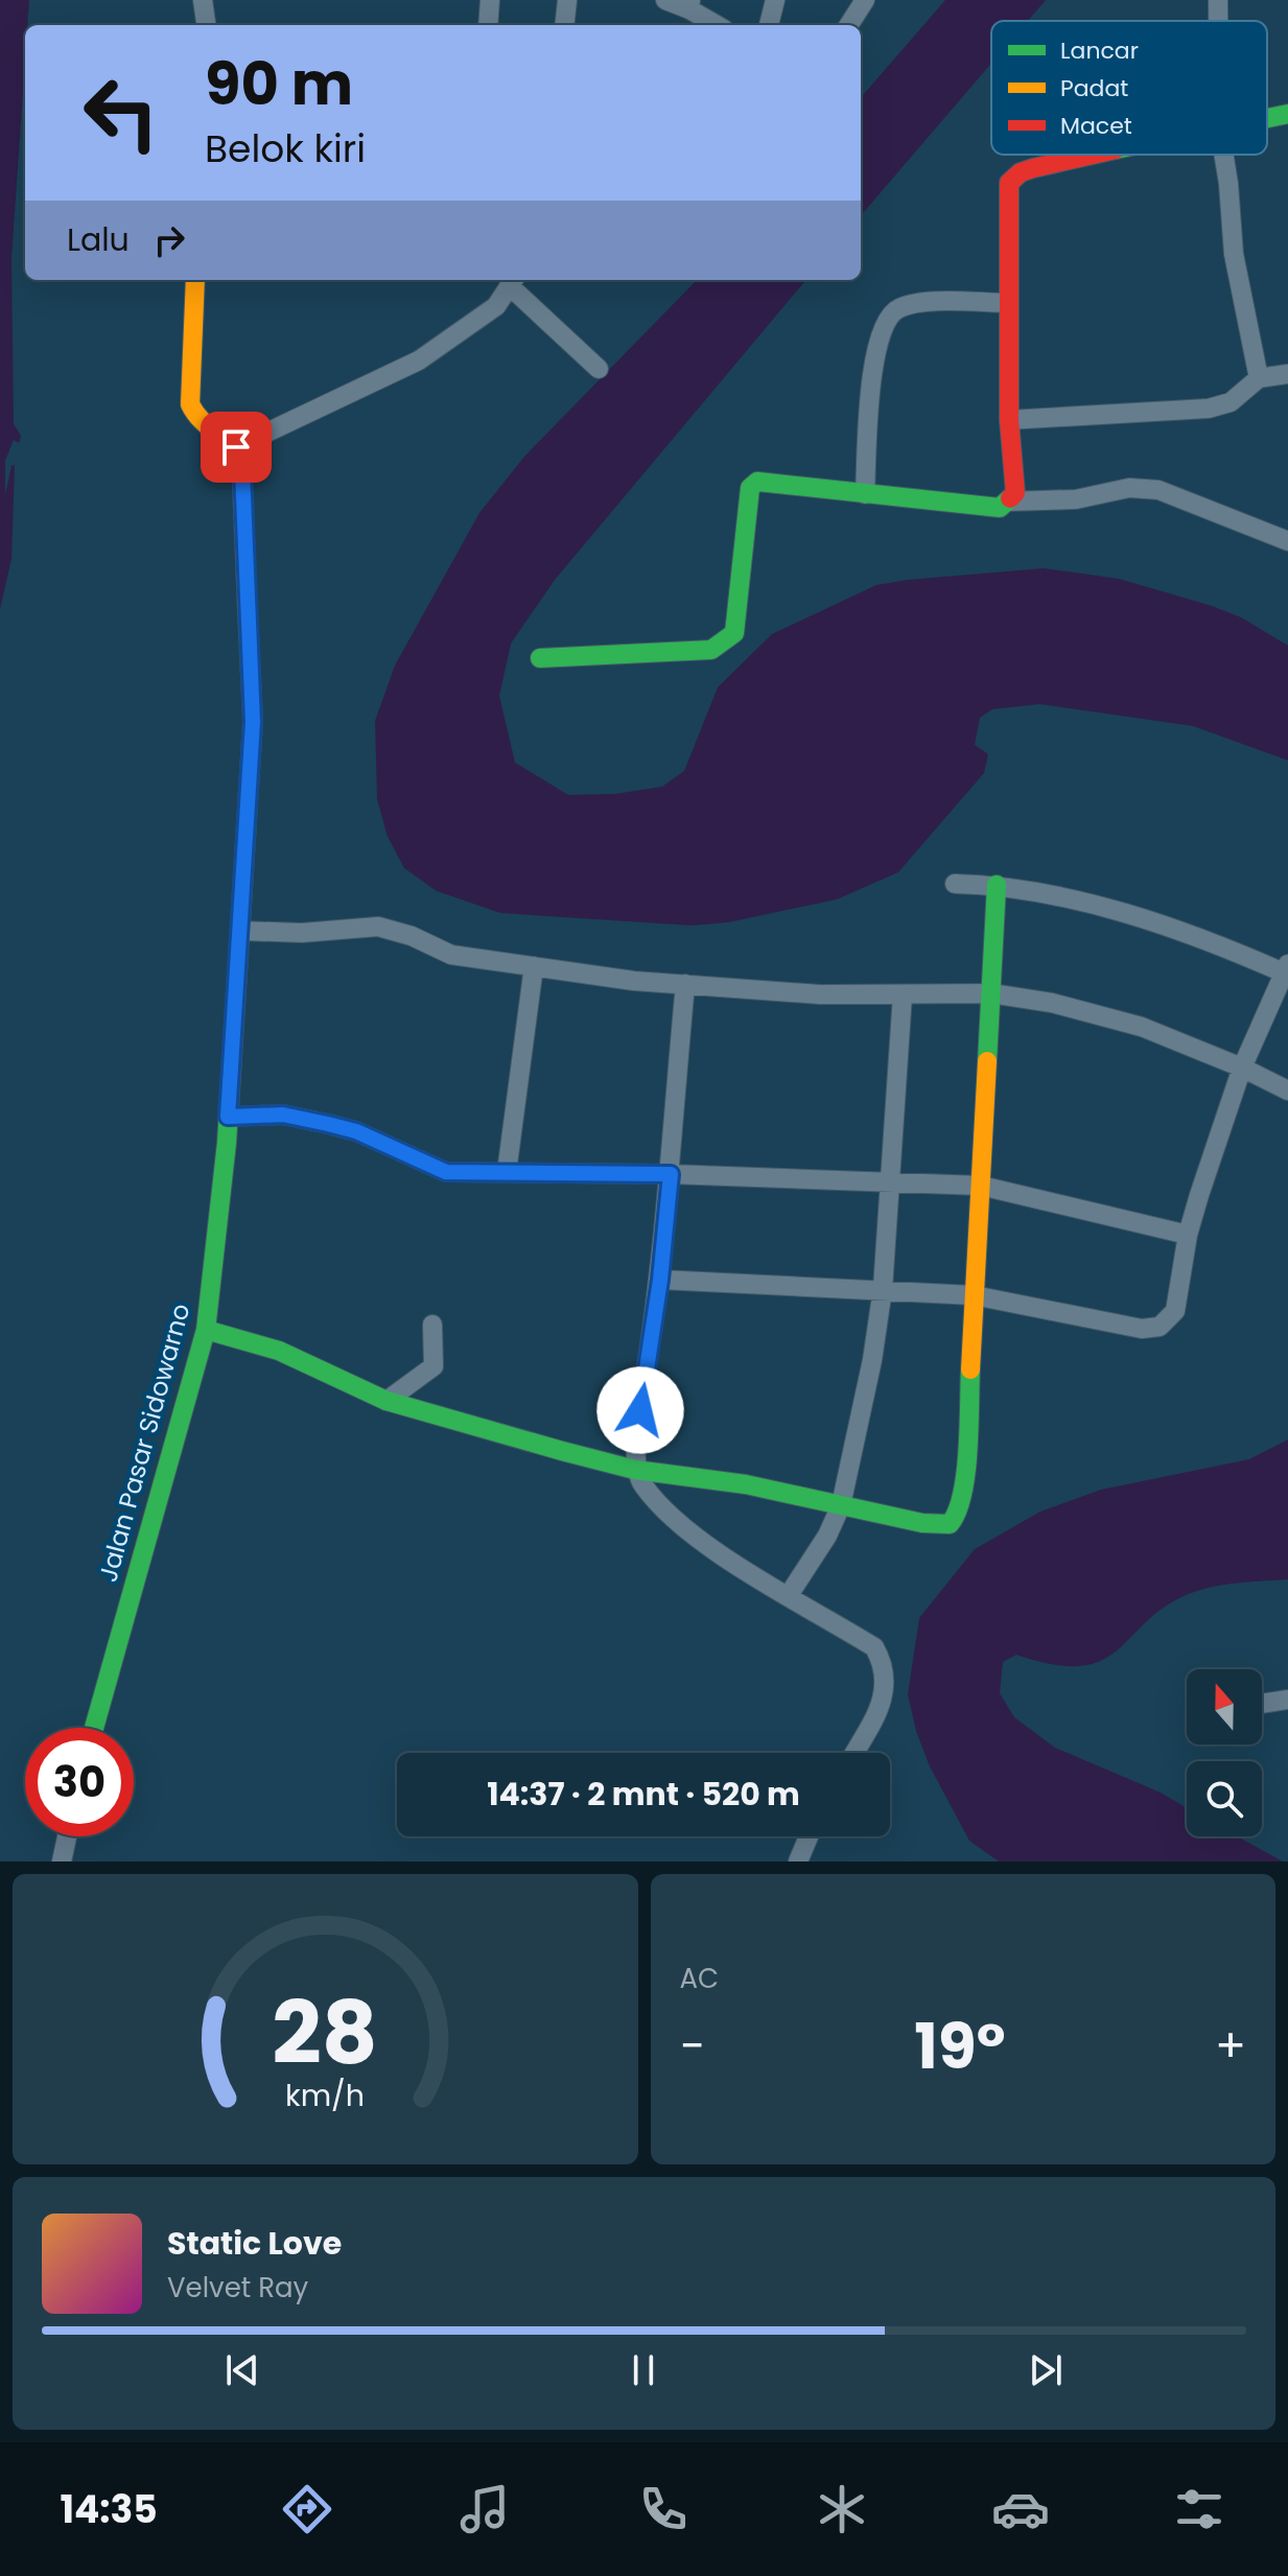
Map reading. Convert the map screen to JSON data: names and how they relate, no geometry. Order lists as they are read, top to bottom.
{
  "streets": {
    "street": ["Jalan Pasar Sidowarno"]
  },
  "legend": ["Lancar", "Padat", "Macet"],
  "north": "top",
  "page": {
    "turn": ["90 m", "Belok kiri"],
    "then": "Lalu",
    "limit": "30",
    "trip": "14:37 · 2 mnt · 520 m",
    "tile": "AC",
    "heat": ["−", "19°", "+"],
    "song": ["Static Love", "Velvet Ray"],
    "tabs": "14:35",
    "gauge": ["28", "km/h"]
  }
}
